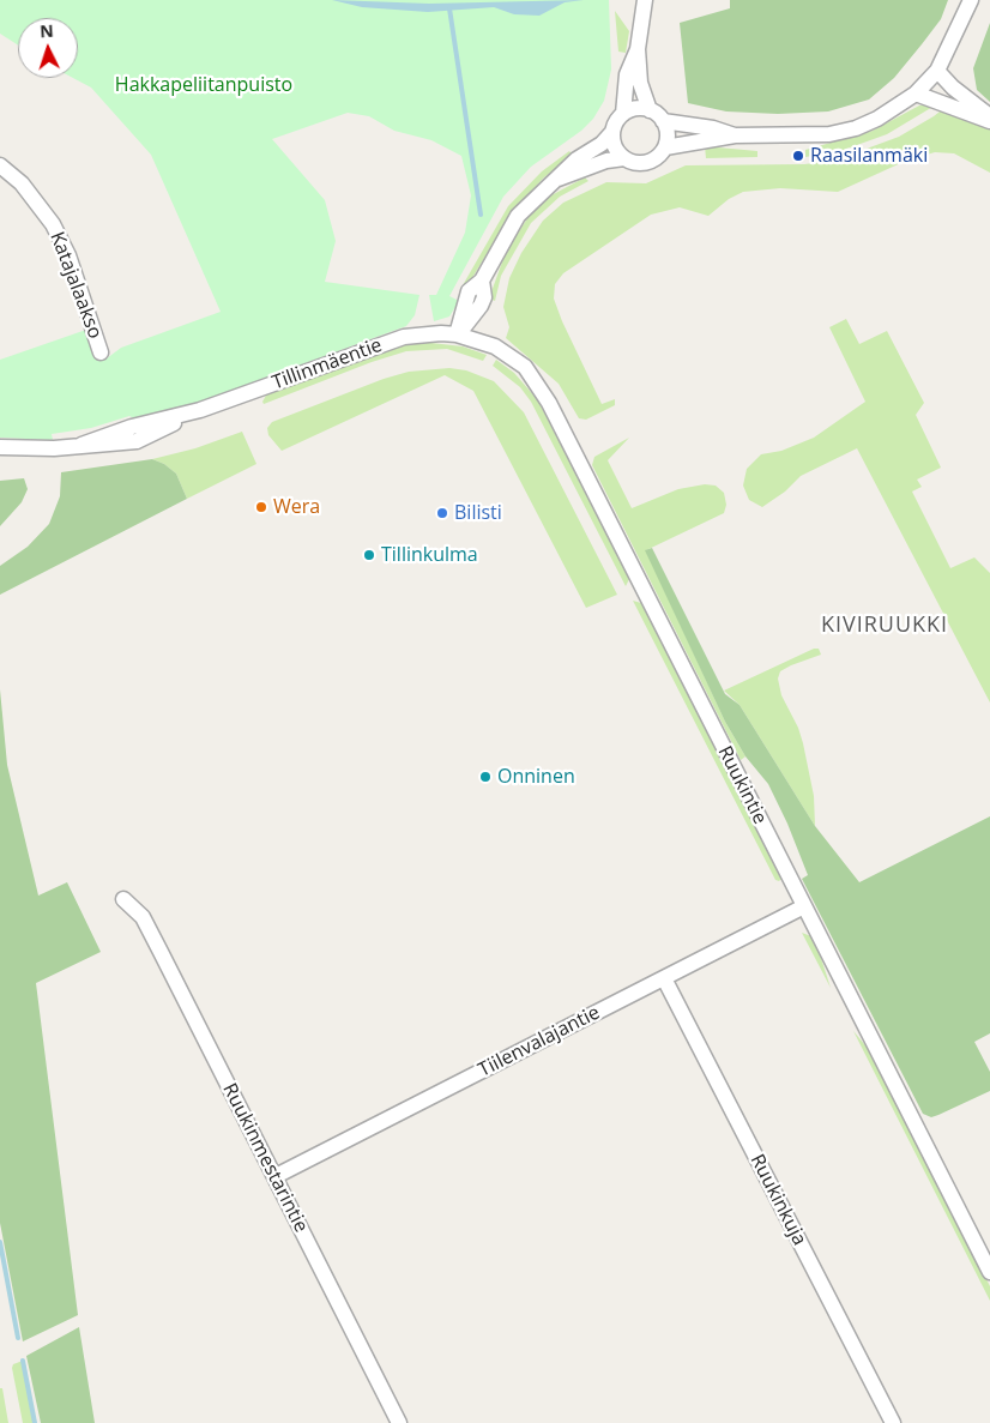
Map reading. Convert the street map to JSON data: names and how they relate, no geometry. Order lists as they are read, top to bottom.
{
  "streets": {
    "street": [
      "Katajalaakso",
      "Tillinmäentie",
      "Ruukintie",
      "Tiilenvalajantie",
      "Ruukinmestarintie",
      "Ruukinkuja"
    ]
  },
  "crossings": [
    ["Tillinmäentie", "Ruukintie"],
    ["Ruukintie", "Tiilenvalajantie"],
    ["Tiilenvalajantie", "Ruukinmestarintie"],
    ["Tiilenvalajantie", "Ruukinkuja"]
  ],
  "districts": ["KIVIRUUKKI"],
  "parks": ["Hakkapeliitanpuisto"],
  "places": [
    "Raasilanmäki",
    "Wera",
    "Bilisti",
    "Tillinkulma",
    "Onninen"
  ],
  "north": "top"
}
